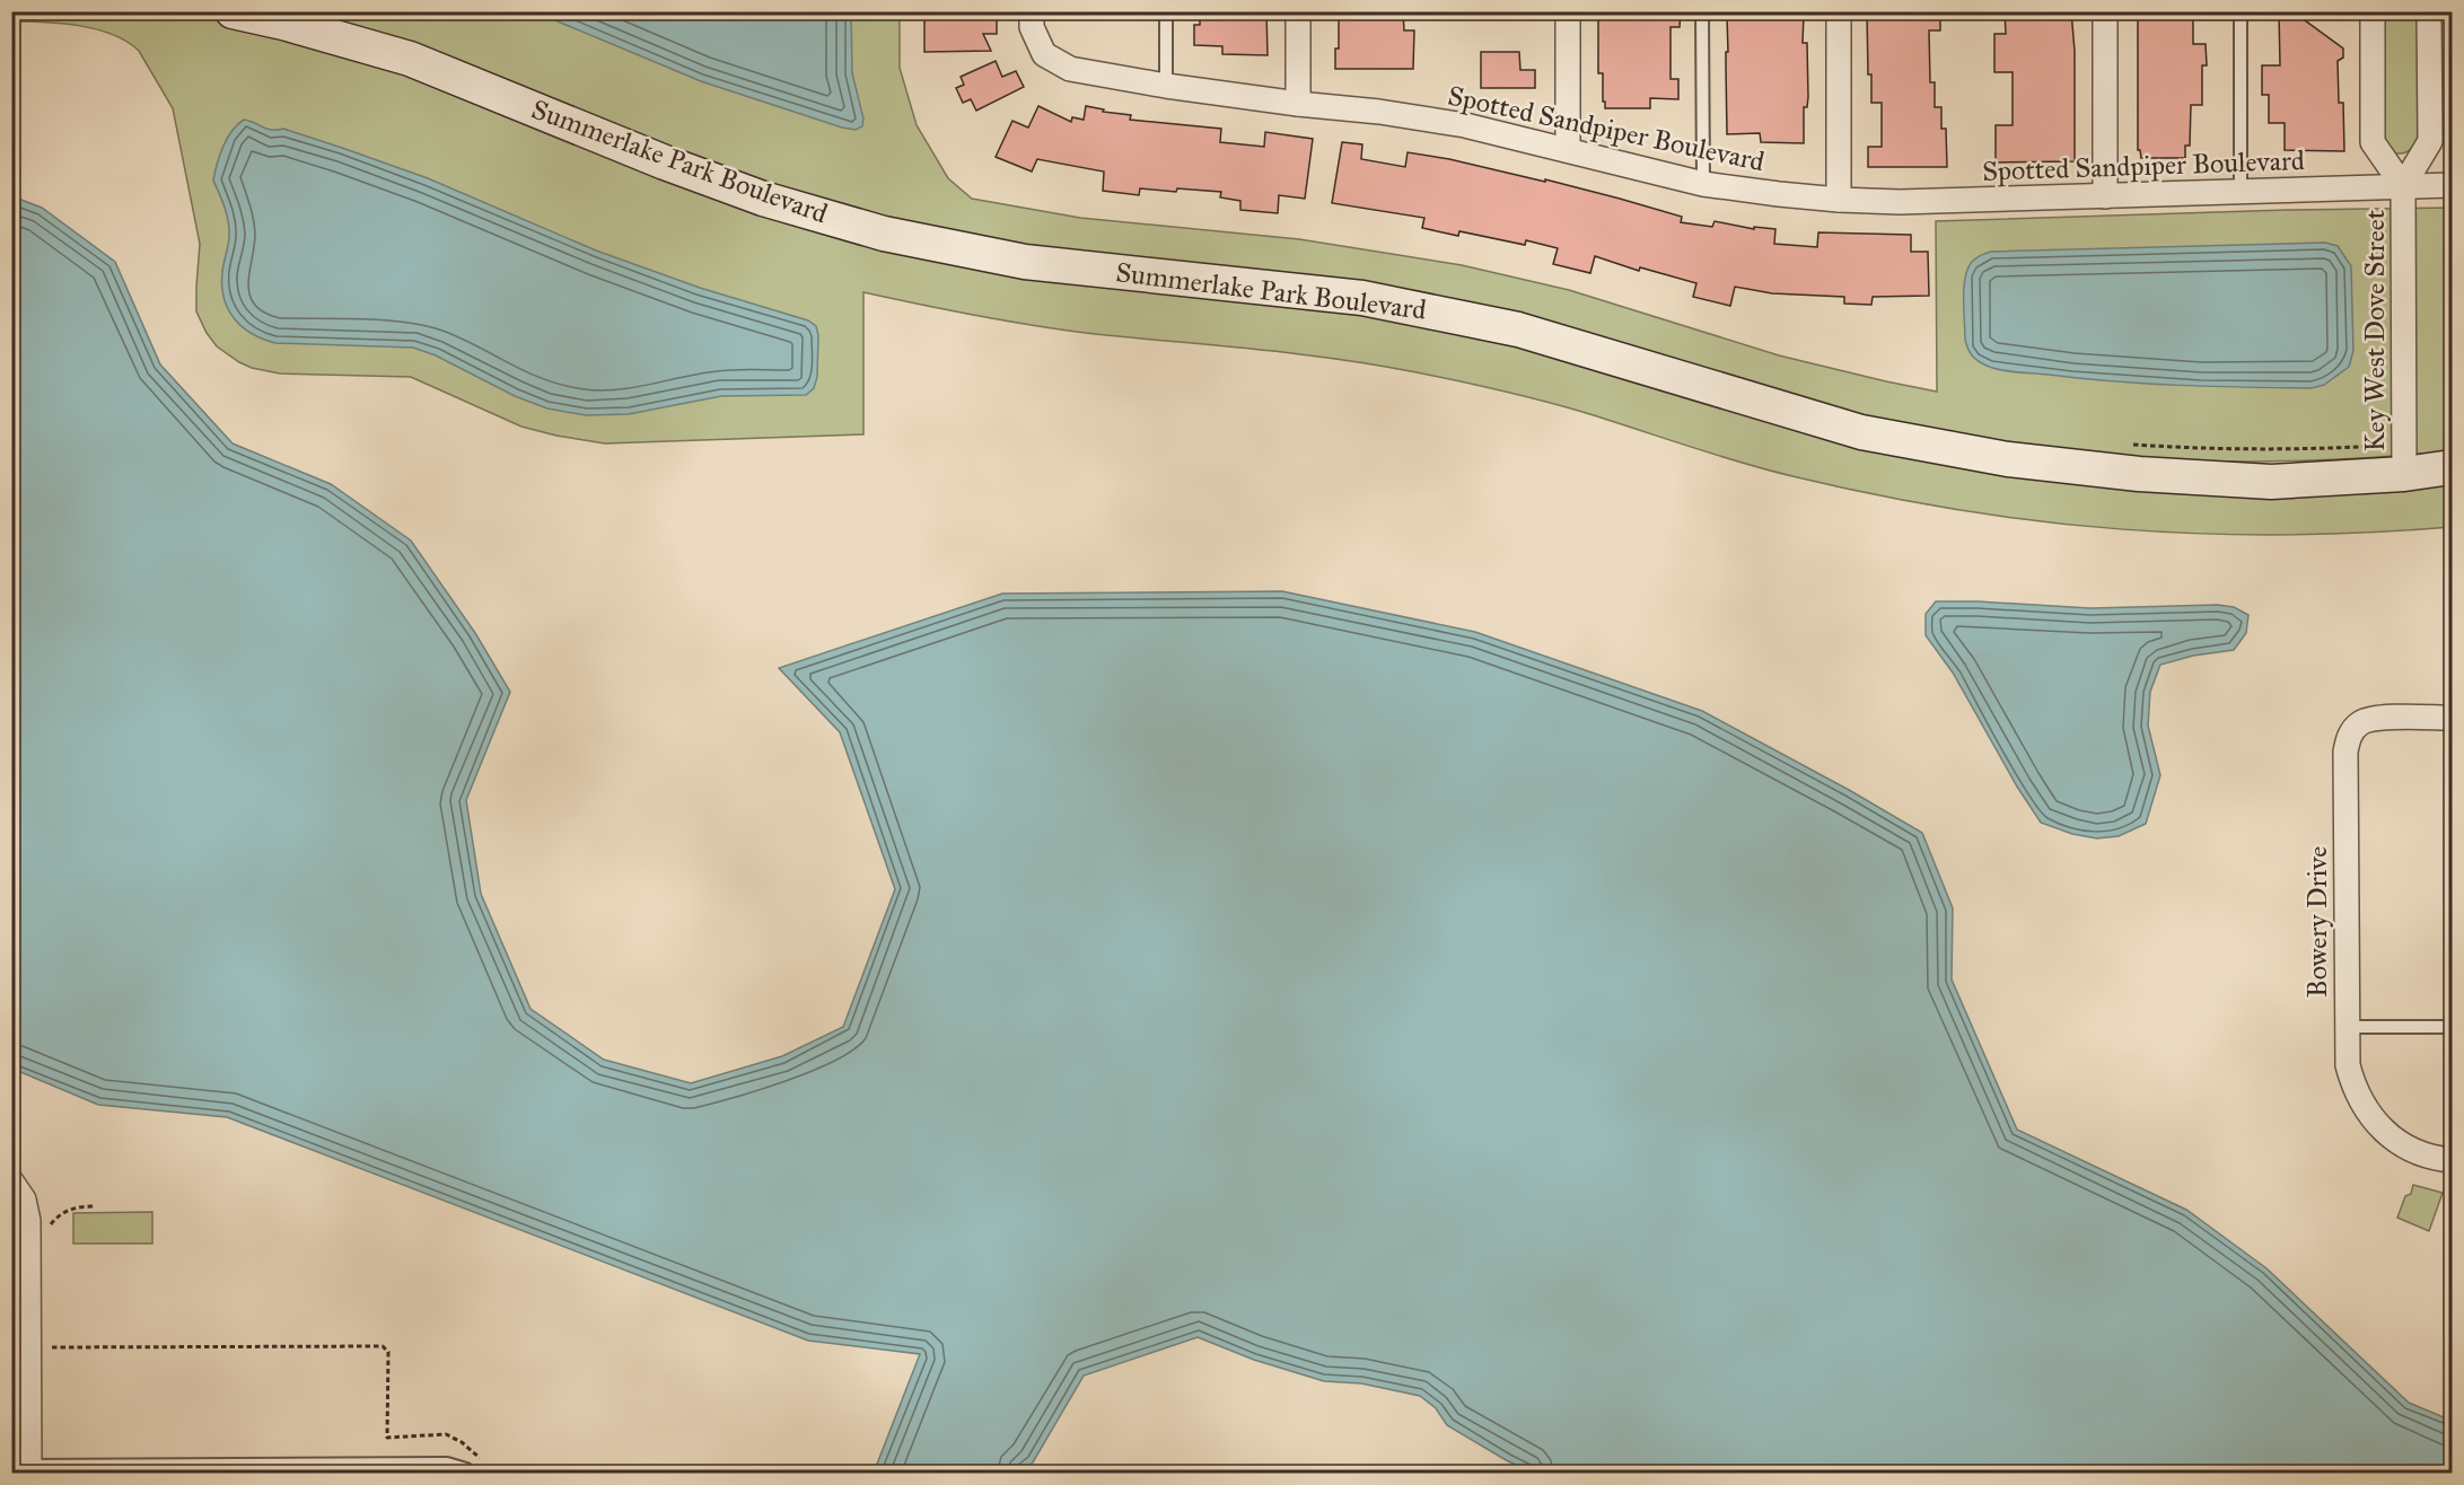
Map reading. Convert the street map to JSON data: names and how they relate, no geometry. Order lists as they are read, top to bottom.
{
  "streets": {
    "main road": ["Summerlake Park Boulevard"],
    "street": ["Spotted Sandpiper Boulevard", "Key West Dove Street", "Bowery Drive"]
  },
  "crossings": [
    ["Spotted Sandpiper Boulevard", "Key West Dove Street"],
    ["Summerlake Park Boulevard", "Key West Dove Street"]
  ]
}
